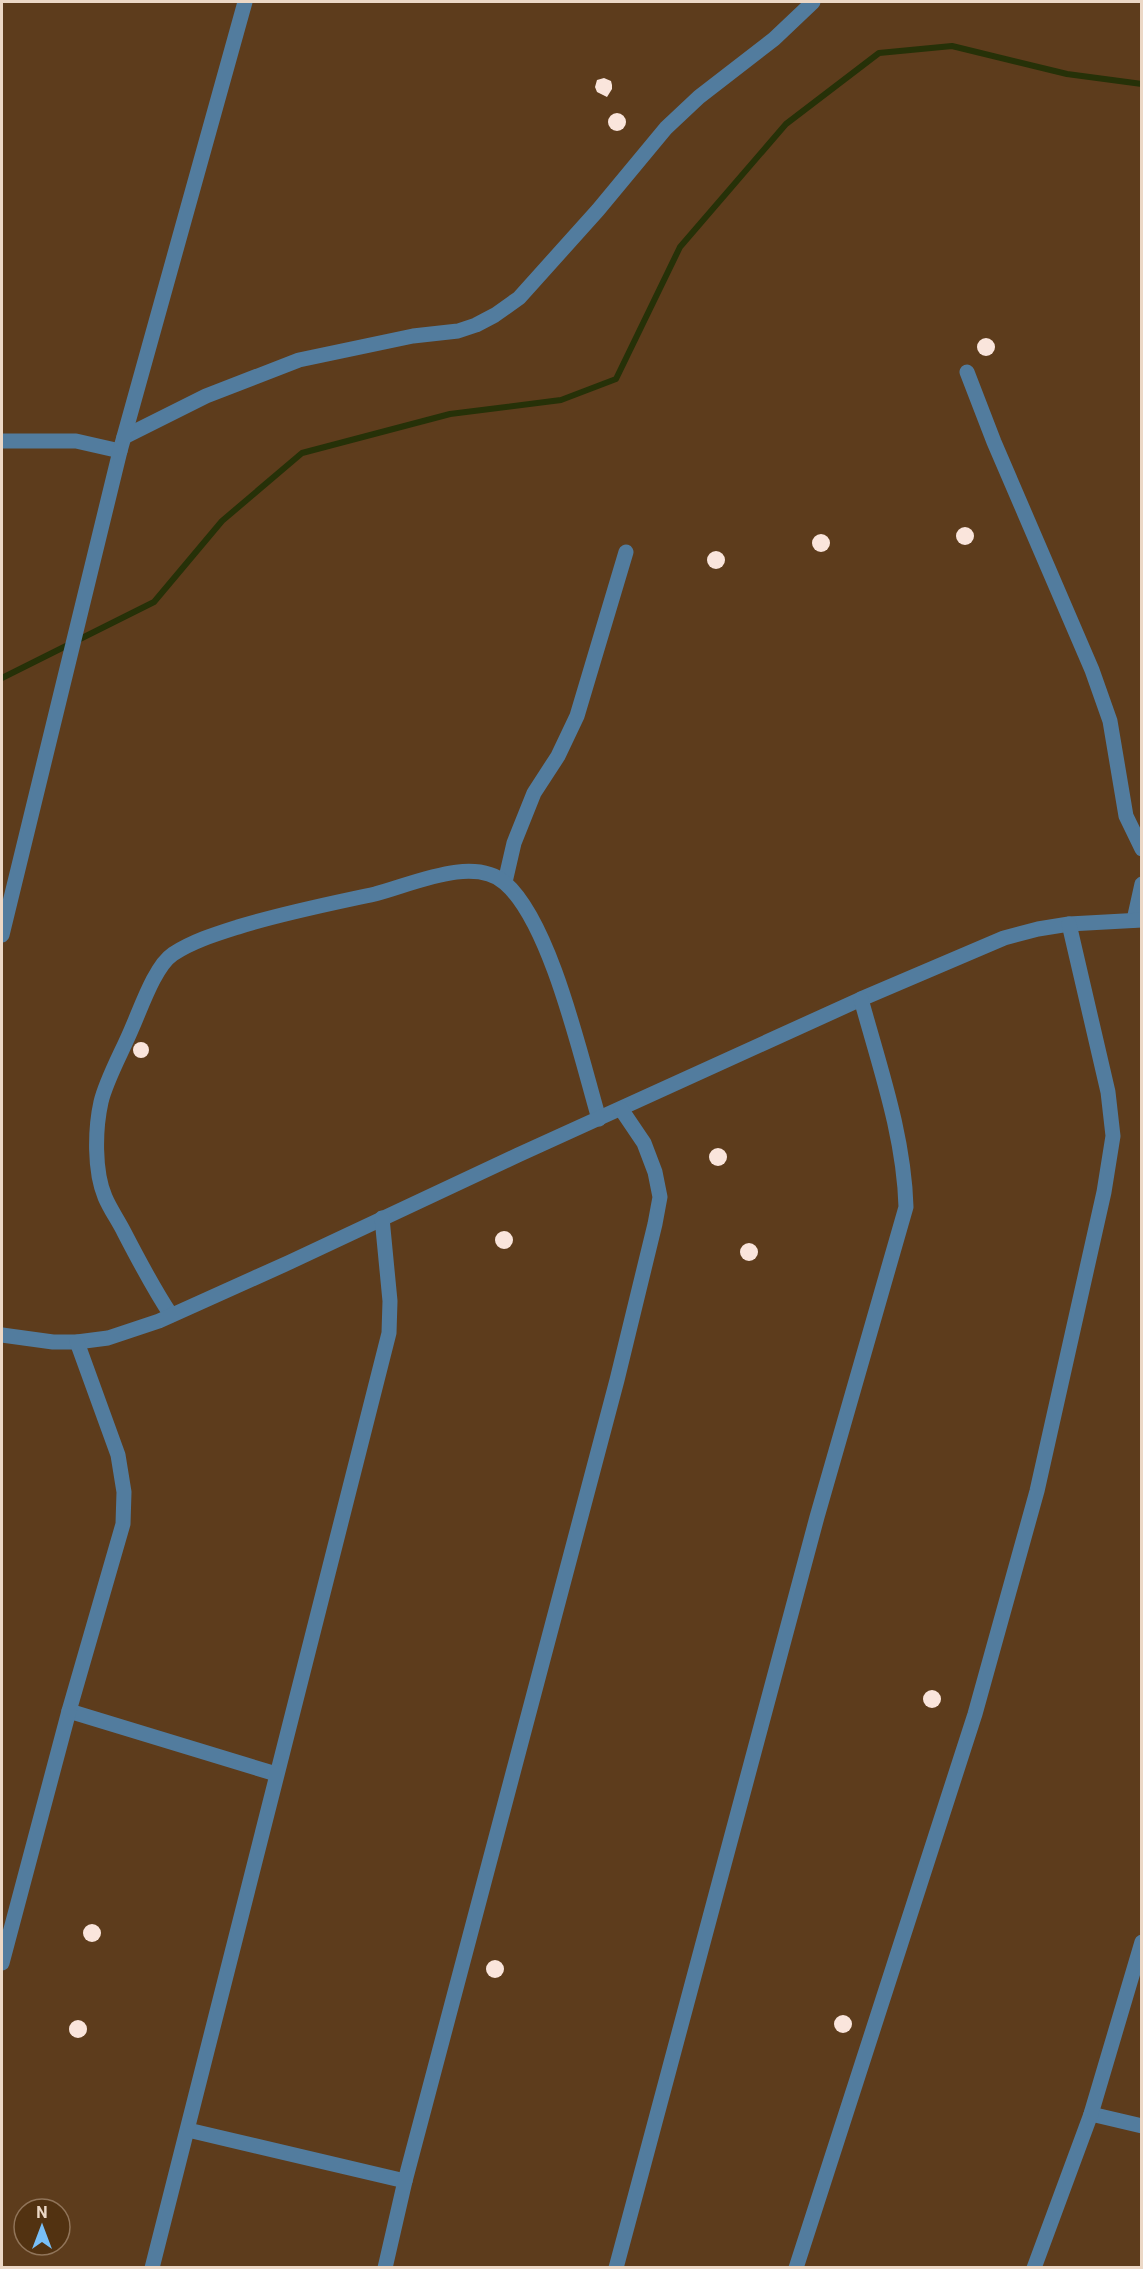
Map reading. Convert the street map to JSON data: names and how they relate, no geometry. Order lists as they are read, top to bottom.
{
  "north": "top"
}
